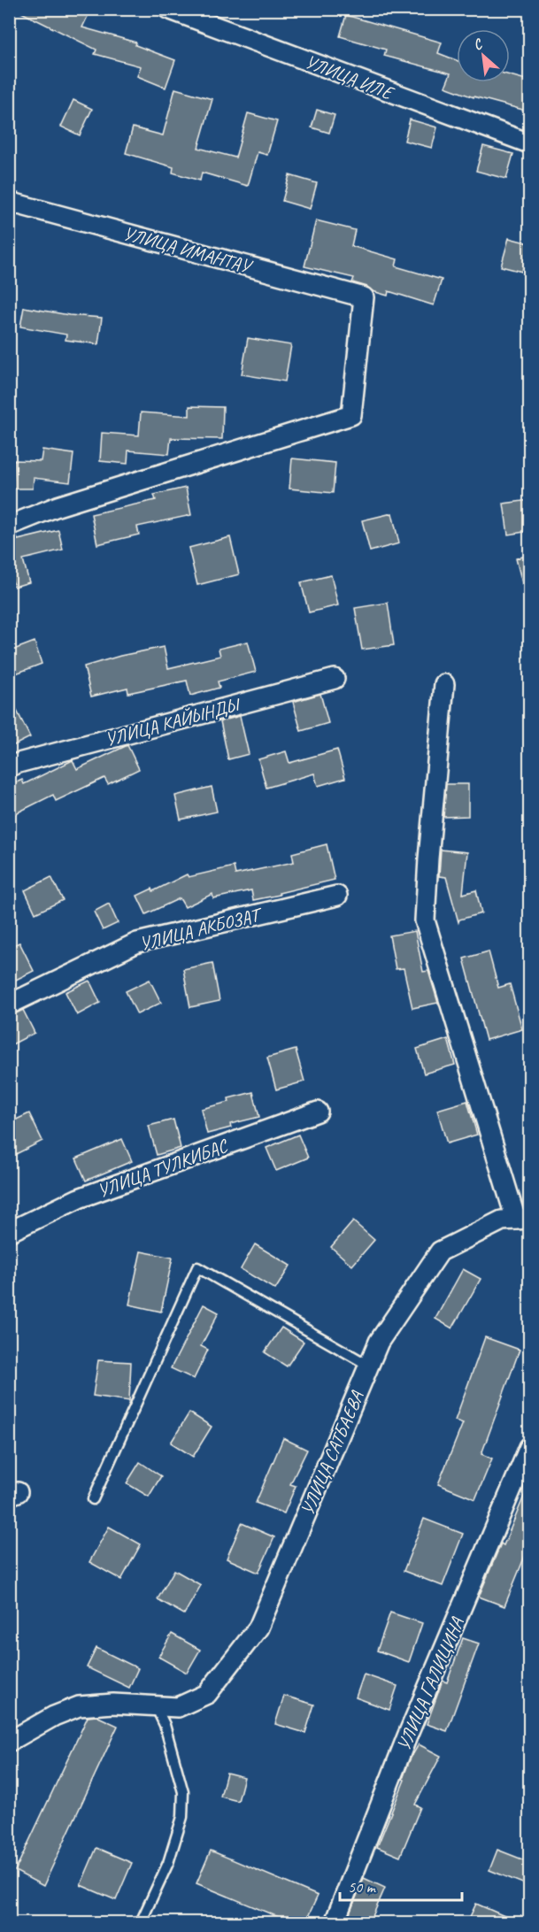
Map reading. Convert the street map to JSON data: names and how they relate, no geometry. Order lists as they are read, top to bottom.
{
  "streets": {
    "street": [
      "УЛИЦА ИЛЕ",
      "УЛИЦА ИМАНТАУ",
      "УЛИЦА КАЙЫНДЫ",
      "УЛИЦА АКБОЗАТ",
      "УЛИЦА ТУЛКИБАС",
      "УЛИЦА САТБАЕВА",
      "УЛИЦА ГАЛИЦИНА"
    ]
  },
  "scale_bar": "50 m",
  "north": "top left"
}
